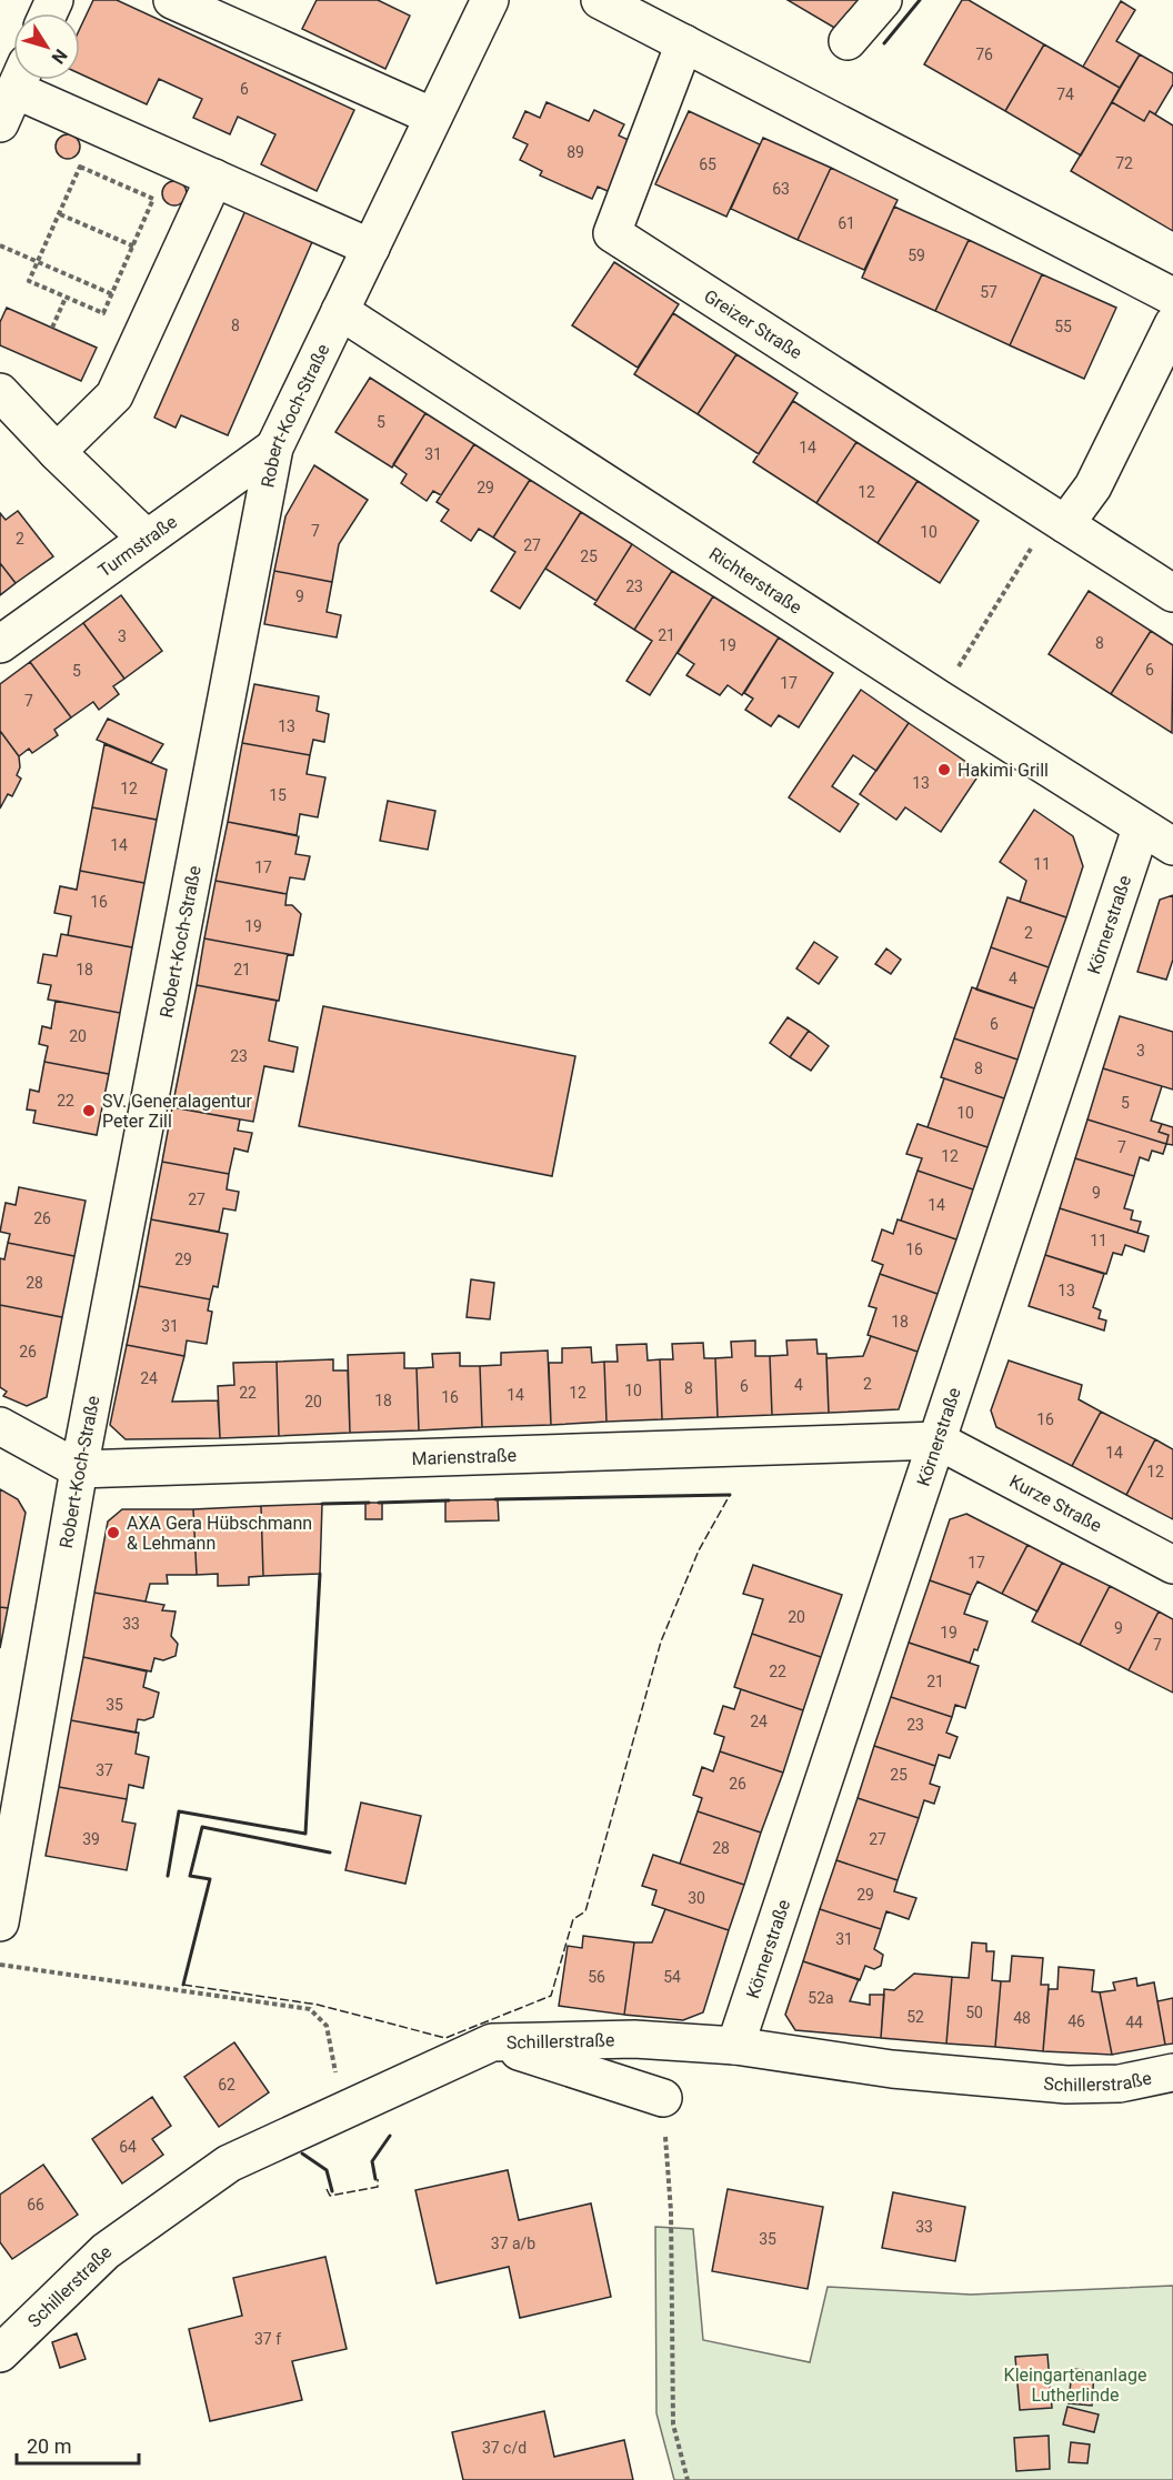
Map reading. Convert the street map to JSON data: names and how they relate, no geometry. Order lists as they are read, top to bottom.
{
  "streets": {
    "street": [
      "Greizer Straße",
      "Robert-Koch-Straße",
      "Turmstraße",
      "Richterstraße",
      "Körnerstraße",
      "Marienstraße",
      "Kurze Straße",
      "Schillerstraße"
    ]
  },
  "crossings": [
    ["Robert-Koch-Straße", "Turmstraße"],
    ["Robert-Koch-Straße", "Richterstraße"],
    ["Robert-Koch-Straße", "Marienstraße"],
    ["Richterstraße", "Körnerstraße"],
    ["Körnerstraße", "Marienstraße"],
    ["Körnerstraße", "Kurze Straße"],
    ["Körnerstraße", "Schillerstraße"],
    ["Marienstraße", "Kurze Straße"]
  ],
  "parks": ["Kleingartenanlage Lutherlinde"],
  "places": ["Hakimi Grill", "SV. Generalagentur Peter Zill", "AXA Gera Hübschmann & Lehmann"],
  "house_numbers": [
    "76",
    "6",
    "74",
    "89",
    "72",
    "65",
    "63",
    "61",
    "59",
    "57",
    "8",
    "55",
    "5",
    "14",
    "31",
    "29",
    "12",
    "7",
    "10",
    "2",
    "27",
    "25",
    "23",
    "9",
    "21",
    "3",
    "8",
    "19",
    "6",
    "5",
    "17",
    "7",
    "13",
    "13",
    "12",
    "15",
    "14",
    "11",
    "17",
    "16",
    "19",
    "2",
    "18",
    "21",
    "4",
    "6",
    "20",
    "3",
    "23",
    "8",
    "22",
    "5",
    "10",
    "7",
    "12",
    "9",
    "27",
    "14",
    "26",
    "11",
    "16",
    "29",
    "28",
    "13",
    "18",
    "31",
    "26",
    "24",
    "2",
    "4",
    "6",
    "8",
    "10",
    "22",
    "12",
    "14",
    "16",
    "18",
    "20",
    "16",
    "14",
    "12",
    "17",
    "20",
    "33",
    "9",
    "19",
    "7",
    "22",
    "21",
    "35",
    "24",
    "23",
    "37",
    "25",
    "26",
    "39",
    "27",
    "28",
    "29",
    "30",
    "31",
    "56",
    "54",
    "52a",
    "50",
    "52",
    "48",
    "46",
    "44",
    "62",
    "64",
    "66",
    "33",
    "35",
    "37 a/b",
    "37 f",
    "37 c/d"
  ],
  "scale_bar": "20 m",
  "north": "bottom right"
}
